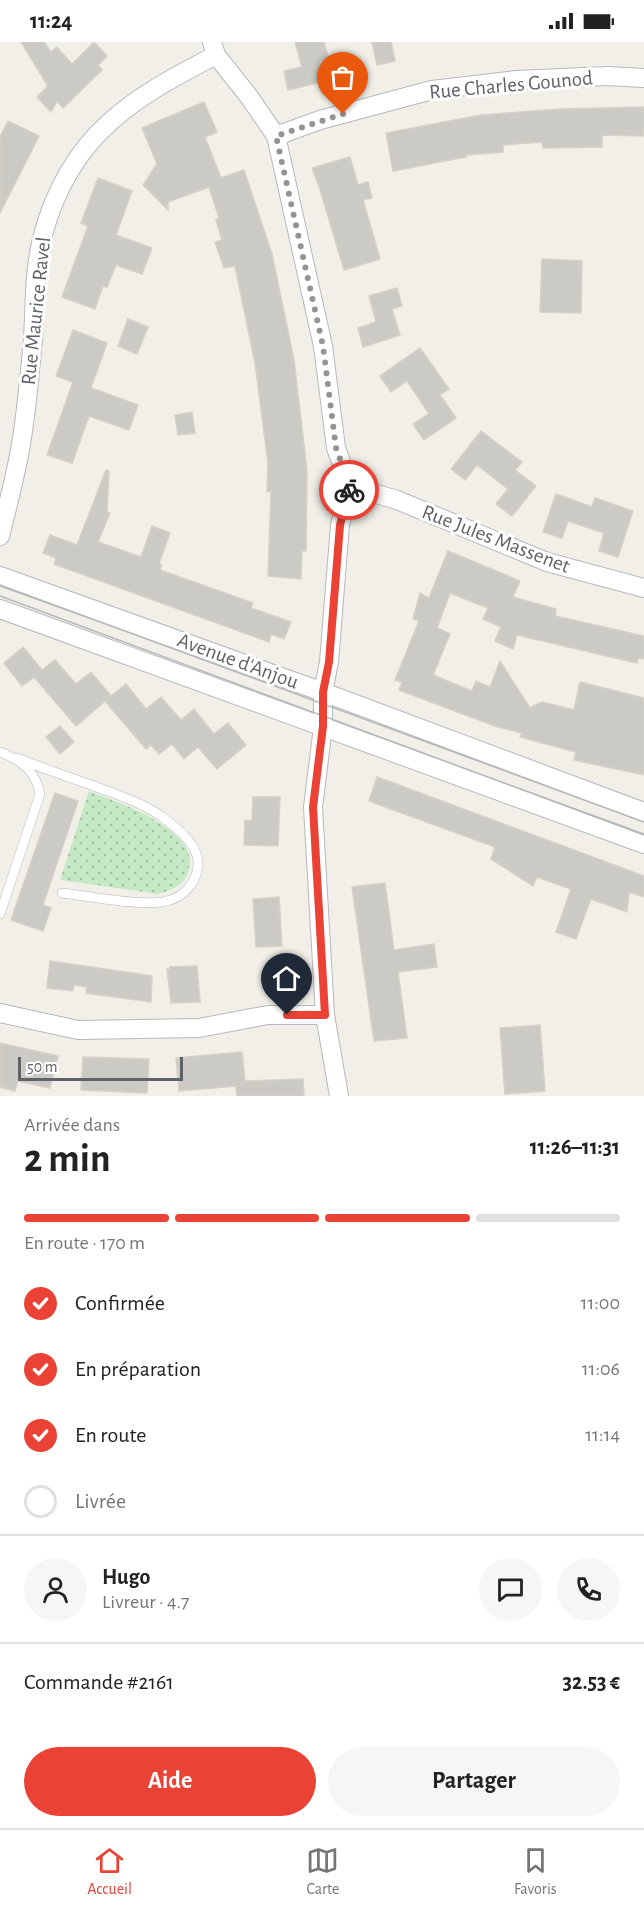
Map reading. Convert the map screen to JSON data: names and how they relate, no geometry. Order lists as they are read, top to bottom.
{
  "streets": {
    "street": [
      "Rue Charles Gounod",
      "Rue Maurice Ravel",
      "Rue Jules Massenet",
      "Avenue d'Anjou"
    ]
  },
  "scale_bar": "50 m",
  "page": {
    "status": "11:24",
    "scale": "50 m",
    "heading": ["2 min", "Arrivée dans", "11:26–11:31"],
    "panel": [
      "Hugo",
      "Livreur · 4.7",
      "Commande #2161",
      "32.53 €"
    ],
    "bar": "En route · 170 m",
    "list": [
      ["Confirmée", "11:00"],
      ["En préparation", "11:06"],
      ["En route", "11:14"],
      "Livrée"
    ],
    "buttons": ["Aide", "Partager"],
    "tabs": ["Accueil", "Carte", "Favoris"]
  }
}
